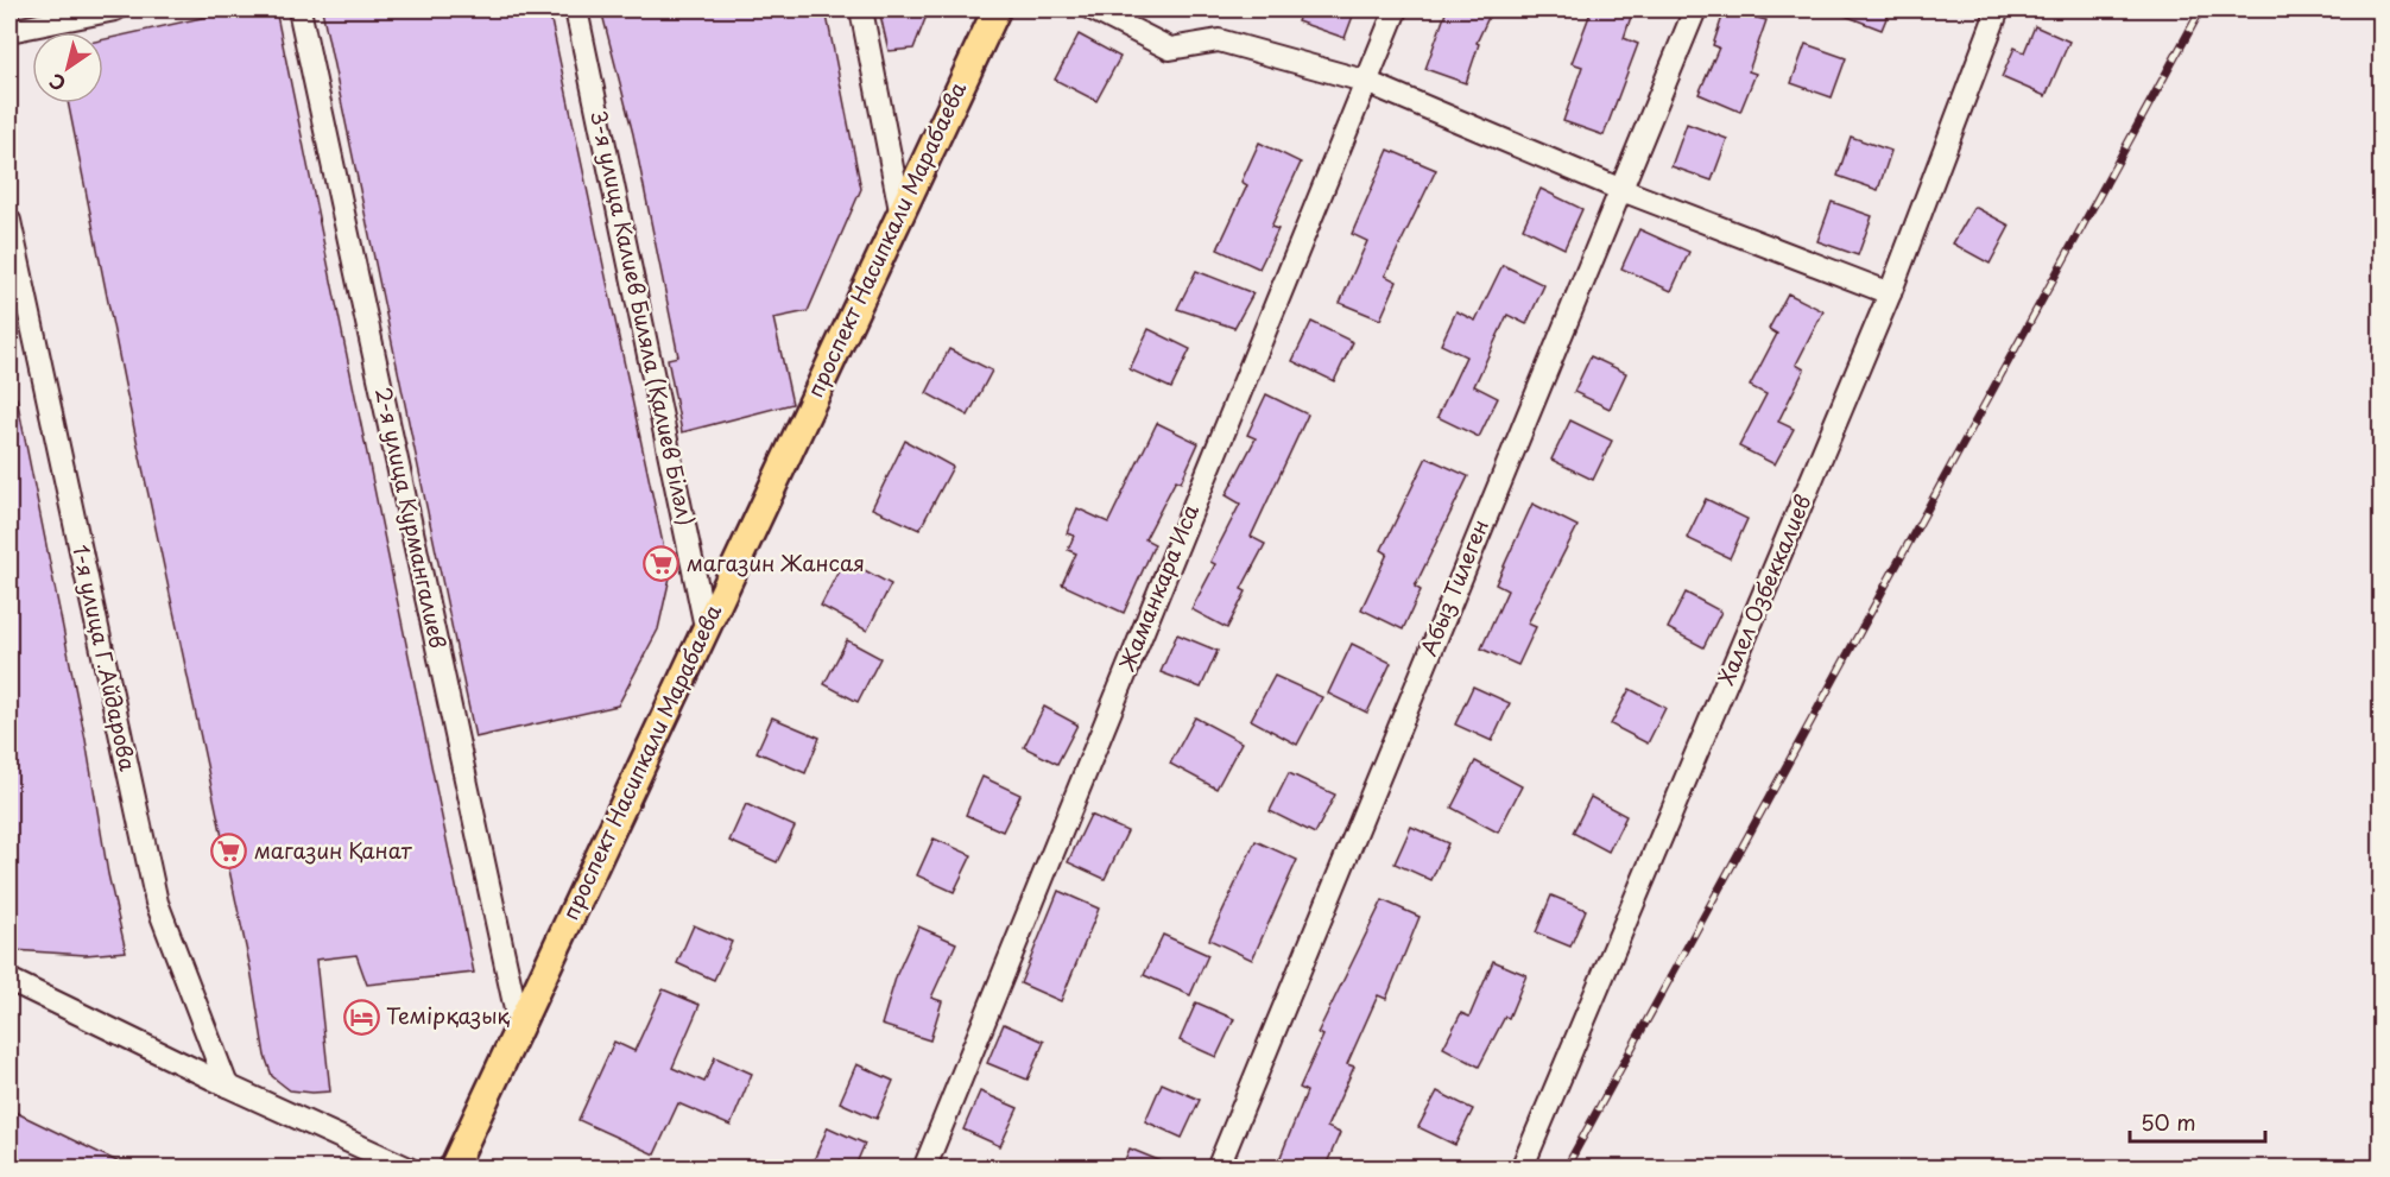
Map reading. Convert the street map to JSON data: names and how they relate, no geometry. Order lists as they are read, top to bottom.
{
  "streets": {
    "main road": ["проспект Насипкали Марабаева"],
    "street": [
      "3-я улица Калиев Биляла (Қалиев Біләл)",
      "2-я улица Курмангалиев",
      "Жаманкара Иса",
      "Абыз Тилеген",
      "Халел Озбеккалиев",
      "1-я улица Г.Айдарова"
    ]
  },
  "crossings": [
    ["проспект Насипкали Марабаева", "3-я улица Калиев Биляла (Қалиев Біләл)"],
    ["проспект Насипкали Марабаева", "2-я улица Курмангалиев"]
  ],
  "places": {
    "supermarket": ["магазин Жансая", "магазин Қанат"],
    "hotel": ["Темірқазық"]
  },
  "scale_bar": "50 m",
  "north": "bottom left"
}
